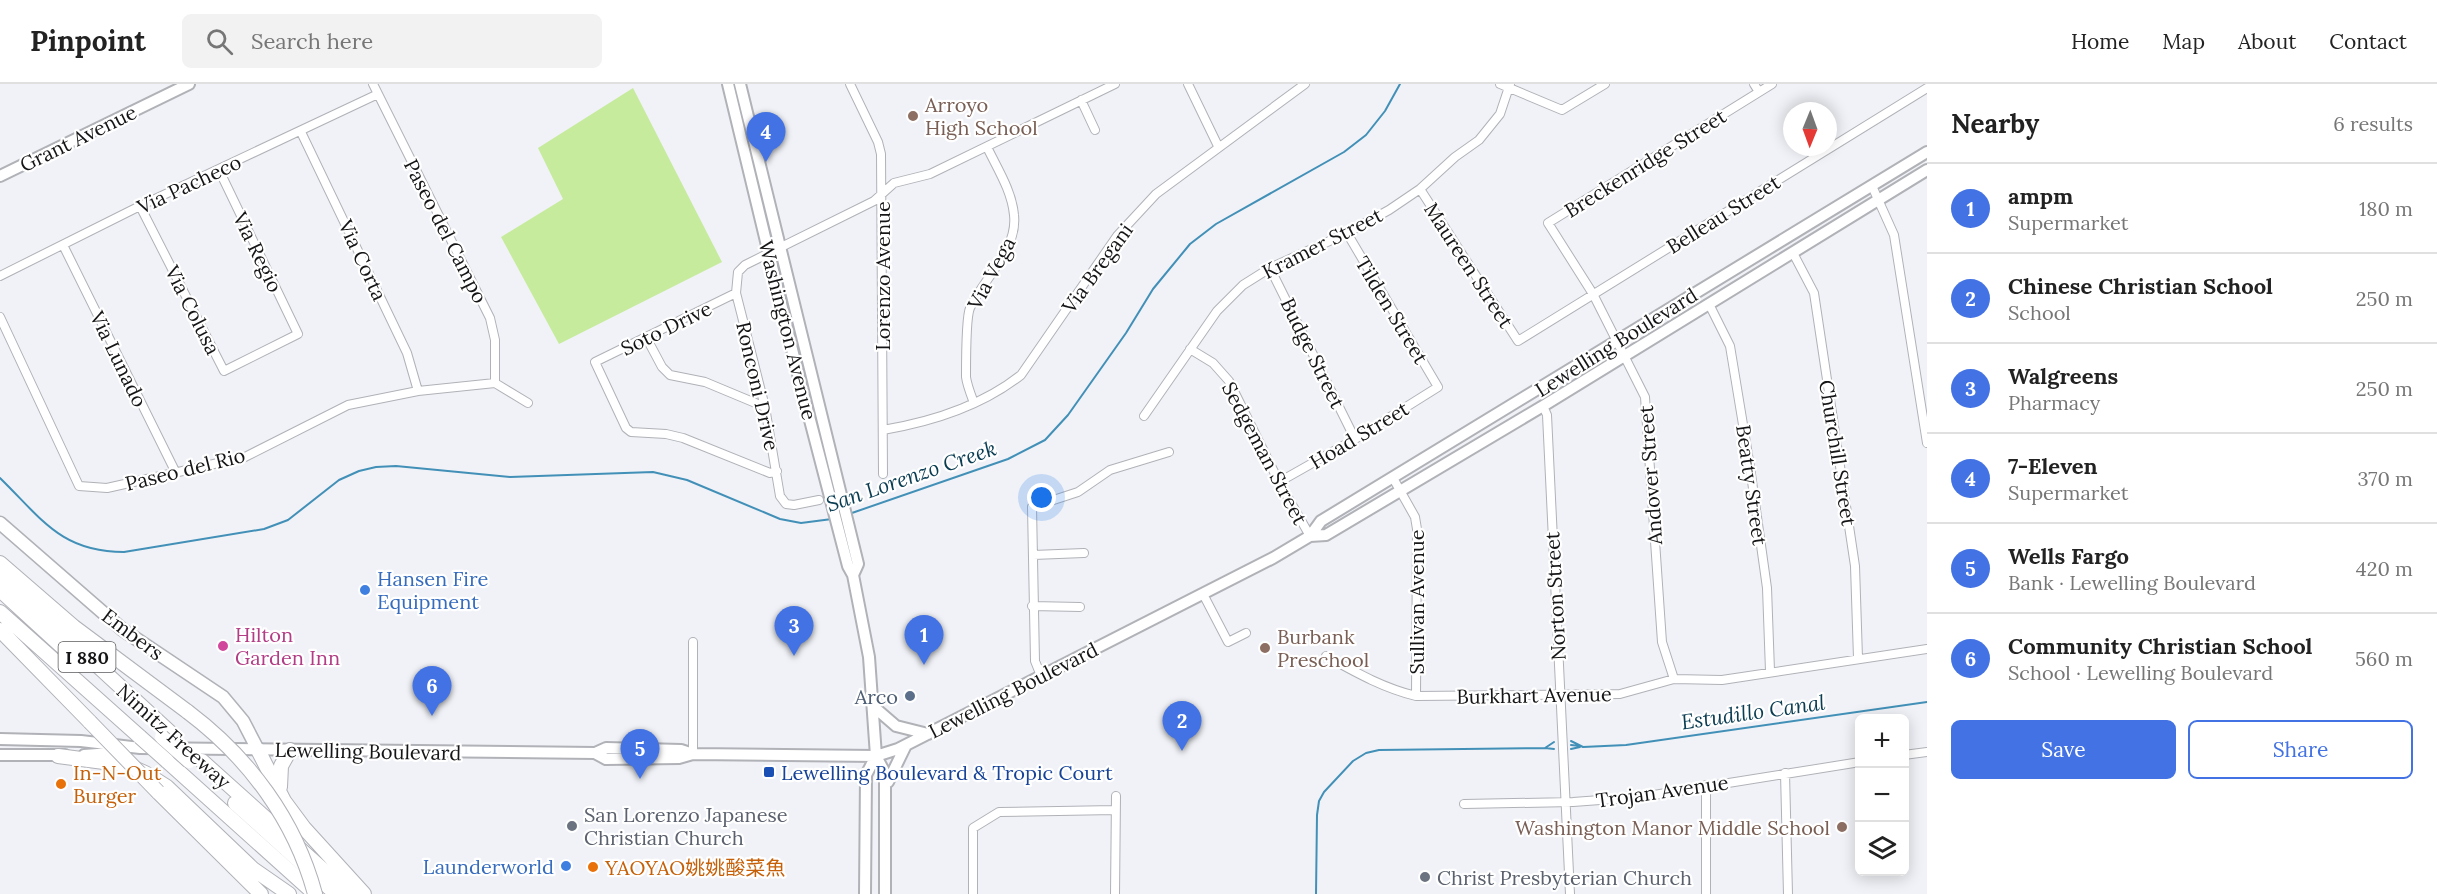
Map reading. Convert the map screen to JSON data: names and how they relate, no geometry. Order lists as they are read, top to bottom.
{
  "streets": {
    "highway": ["I 880", "Nimitz Freeway"],
    "main road": [
      "Grant Avenue",
      "Washington Avenue",
      "Lewelling Boulevard",
      "Embers"
    ],
    "street": [
      "Breckenridge Street",
      "Via Pacheco",
      "Belleau Street",
      "Paseo del Campo",
      "Kramer Street",
      "Via Regio",
      "Via Corta",
      "Maureen Street",
      "Via Bregani",
      "Via Vega",
      "Lorenzo Avenue",
      "Via Colusa",
      "Tilden Street",
      "Soto Drive",
      "Budge Street",
      "Via Lunado",
      "Ronconi Drive",
      "Hoad Street",
      "Sedgeman Street",
      "Churchill Street",
      "Paseo del Rio",
      "Andover Street",
      "Beatty Street",
      "Norton Street",
      "Sullivan Avenue",
      "Burkhart Avenue",
      "Trojan Avenue"
    ]
  },
  "crossings": [
    ["Breckenridge Street", "Andover Street"],
    ["Via Pacheco", "Paseo del Campo"],
    ["Via Pacheco", "Via Regio"],
    ["Via Pacheco", "Via Corta"],
    ["Via Pacheco", "Via Colusa"],
    ["Via Pacheco", "Via Lunado"],
    ["Belleau Street", "Maureen Street"],
    ["Belleau Street", "Andover Street"],
    ["Paseo del Campo", "Paseo del Rio"],
    ["Kramer Street", "Maureen Street"],
    ["Kramer Street", "Tilden Street"],
    ["Kramer Street", "Budge Street"],
    ["Kramer Street", "Sedgeman Street"],
    ["Via Regio", "Via Colusa"],
    ["Via Corta", "Paseo del Rio"],
    ["Via Bregani", "Via Vega"],
    ["Via Bregani", "Lorenzo Avenue"],
    ["Tilden Street", "Hoad Street"],
    ["Soto Drive", "Ronconi Drive"],
    ["Washington Avenue", "Lewelling Boulevard"],
    ["Lewelling Boulevard", "Sedgeman Street"],
    ["Lewelling Boulevard", "Churchill Street"],
    ["Lewelling Boulevard", "Andover Street"],
    ["Lewelling Boulevard", "Beatty Street"],
    ["Lewelling Boulevard", "Norton Street"],
    ["Lewelling Boulevard", "Sullivan Avenue"],
    ["Lewelling Boulevard", "Embers"],
    ["Lewelling Boulevard", "Nimitz Freeway"],
    ["Budge Street", "Hoad Street"],
    ["Via Lunado", "Paseo del Rio"],
    ["Hoad Street", "Sedgeman Street"],
    ["Churchill Street", "Burkhart Avenue"],
    ["Andover Street", "Burkhart Avenue"],
    ["Beatty Street", "Burkhart Avenue"],
    ["Norton Street", "Burkhart Avenue"],
    ["Norton Street", "Trojan Avenue"],
    ["Sullivan Avenue", "Burkhart Avenue"],
    ["I 880", "Nimitz Freeway"]
  ],
  "water": ["San Lorenzo Creek", "Estudillo Canal"],
  "places": {
    "other": [
      "Arroyo High School",
      "Hansen Fire Equipment",
      "Hilton Garden Inn",
      "Burbank Preschool",
      "Arco",
      "In-N-Out Burger",
      "San Lorenzo Japanese Christian Church",
      "Washington Manor Middle School",
      "Launderworld",
      "YAOYAO姚姚酸菜魚",
      "Christ Presbyterian Church"
    ],
    "transit": ["Lewelling Boulevard & Tropic Court"]
  },
  "north": "bottom",
  "page": {
    "header": "Pinpoint",
    "search": "Search here",
    "nav": [
      "Home",
      "Map",
      "About",
      "Contact"
    ],
    "heading": ["Nearby", "6 results"],
    "pins": [
      "4",
      "3",
      "1",
      "6",
      "2",
      "5"
    ],
    "list": [
      {
        "mark": "1",
        "name": "ampm",
        "note": "Supermarket",
        "value": "180 m"
      },
      {
        "mark": "2",
        "name": "Chinese Christian School",
        "note": "School",
        "value": "250 m"
      },
      {
        "mark": "3",
        "name": "Walgreens",
        "note": "Pharmacy",
        "value": "250 m"
      },
      {
        "mark": "4",
        "name": "7-Eleven",
        "note": "Supermarket",
        "value": "370 m"
      },
      {
        "mark": "5",
        "name": "Wells Fargo",
        "note": "Bank · Lewelling Boulevard",
        "value": "420 m"
      },
      {
        "mark": "6",
        "name": "Community Christian School",
        "note": "School · Lewelling Boulevard",
        "value": "560 m"
      }
    ],
    "buttons": ["Save", "Share"],
    "map_buttons": ["+", "−"]
  }
}
